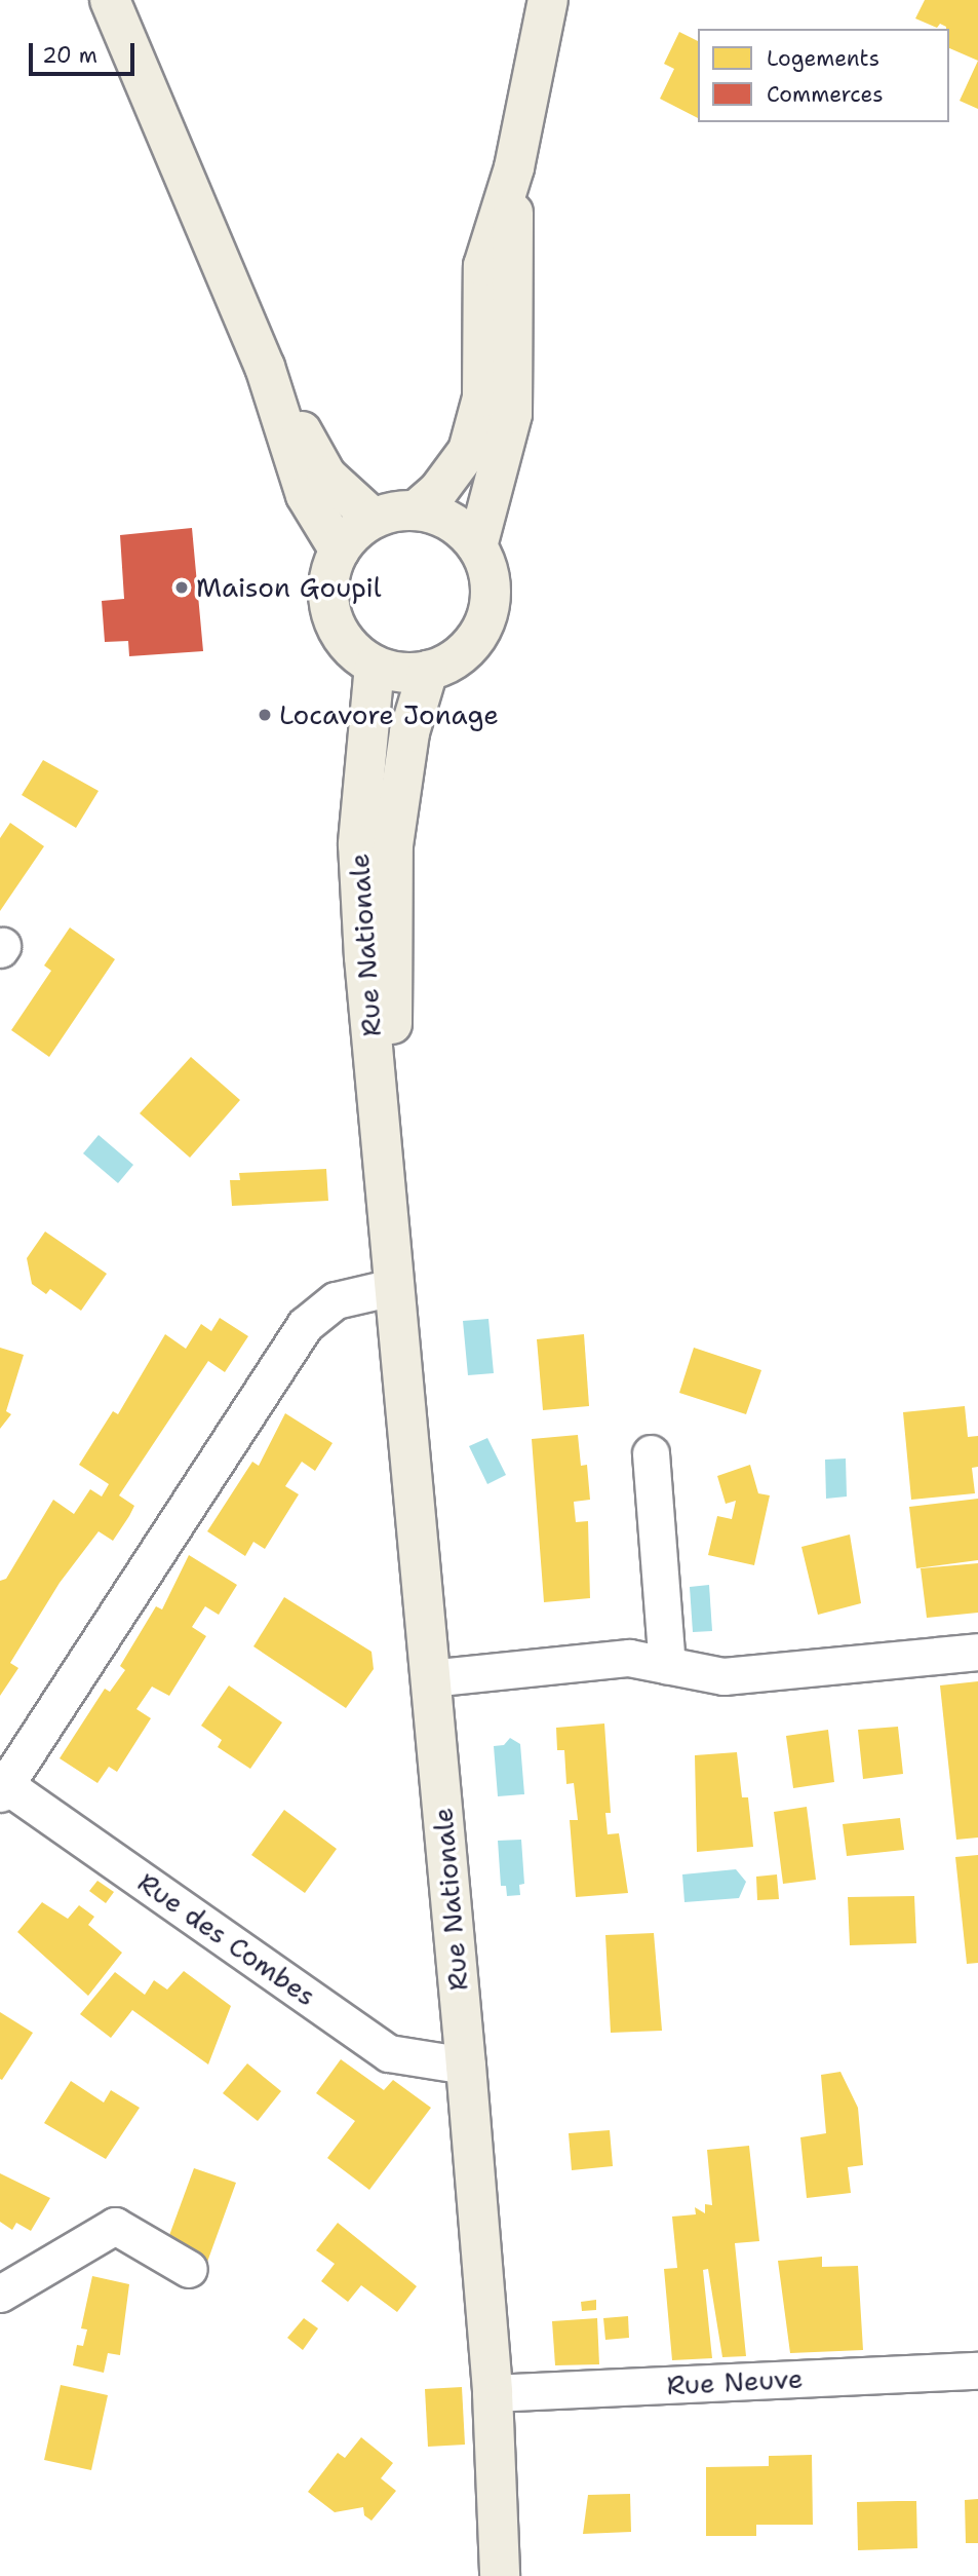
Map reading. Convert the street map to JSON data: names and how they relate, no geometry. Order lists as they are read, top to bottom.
{
  "streets": {
    "main road": ["Rue Nationale"],
    "street": ["Rue des Combes", "Rue Neuve"]
  },
  "crossings": [
    ["Rue Nationale", "Rue des Combes"],
    ["Rue Nationale", "Rue Neuve"]
  ],
  "places": ["Maison Goupil", "Locavore Jonage"],
  "legend": ["Logements", "Commerces"],
  "scale_bar": "20 m"
}
